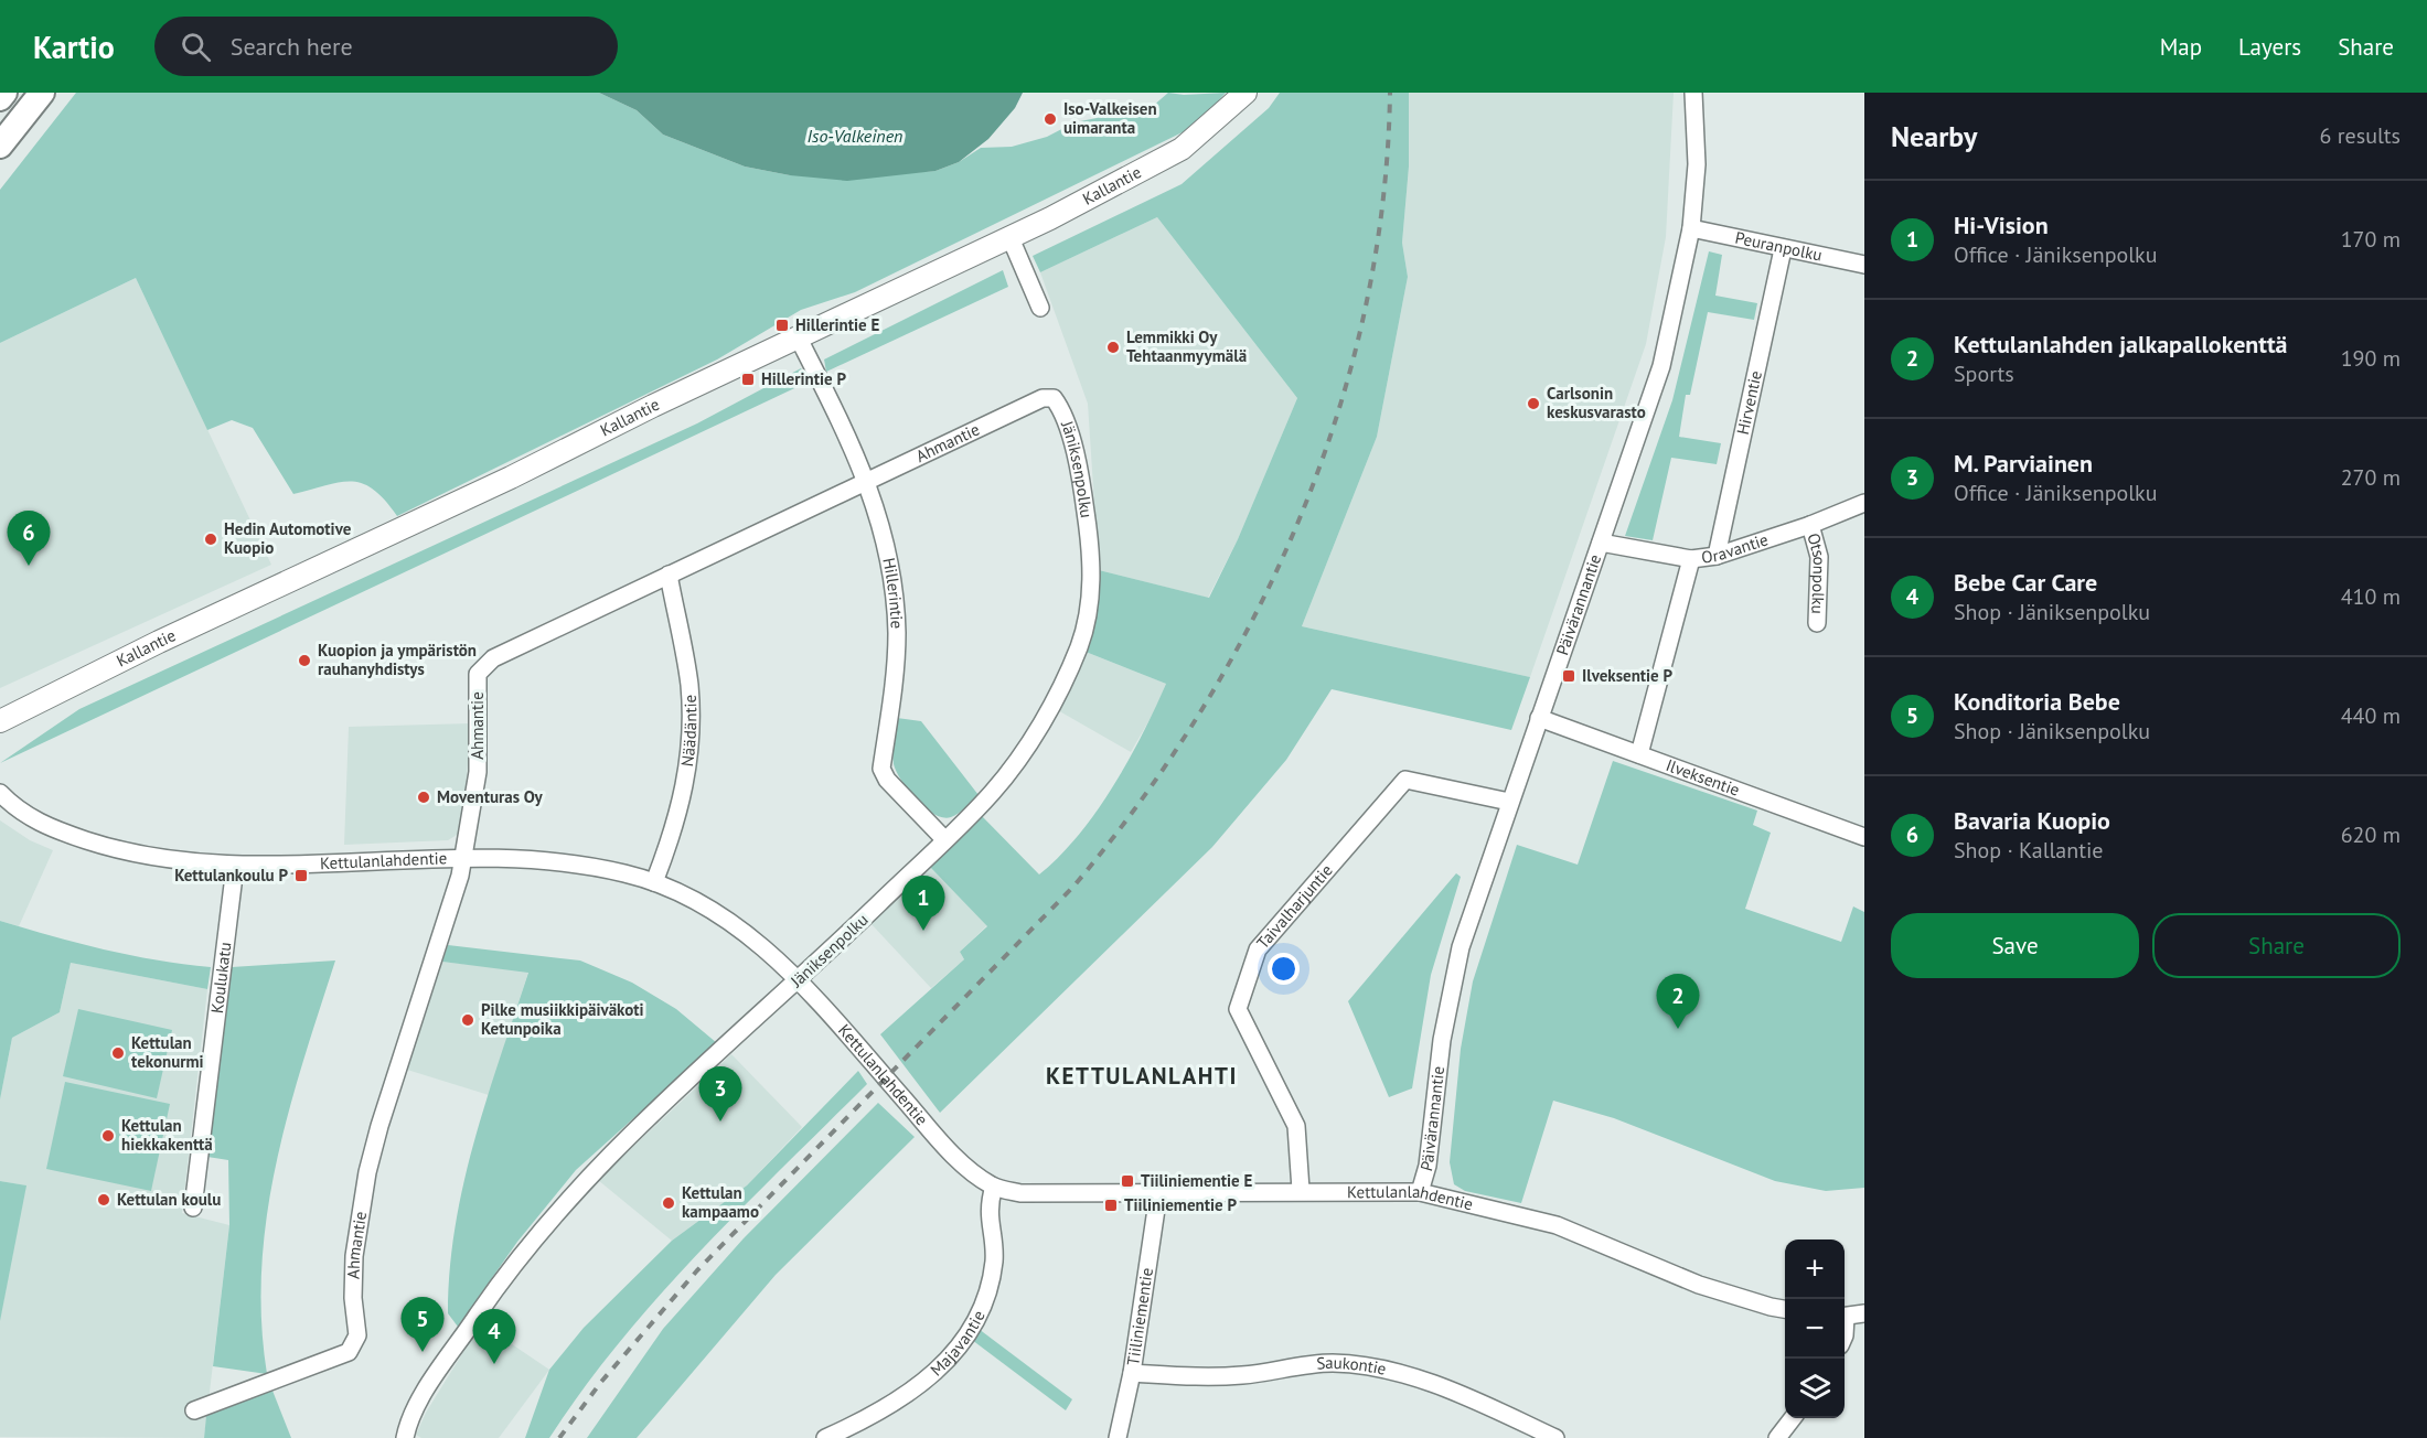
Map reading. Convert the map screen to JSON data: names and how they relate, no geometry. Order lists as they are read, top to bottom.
{
  "streets": {
    "main road": ["Kallantie"],
    "street": [
      "Peuranpolku",
      "Hirventie",
      "Ahmantie",
      "Jäniksenpolku",
      "Oravantie",
      "Otsonpolku",
      "Hillerintie",
      "Päivärannantie",
      "Näädäntie",
      "Ilveksentie",
      "Kettulanlahdentie",
      "Taivalharjuntie",
      "Koulukatu",
      "Tiiliniementie",
      "Majavantie",
      "Saukontie"
    ]
  },
  "crossings": [
    ["Kallantie", "Hillerintie"],
    ["Peuranpolku", "Hirventie"],
    ["Peuranpolku", "Päivärannantie"],
    ["Hirventie", "Oravantie"],
    ["Ahmantie", "Jäniksenpolku"],
    ["Ahmantie", "Hillerintie"],
    ["Ahmantie", "Näädäntie"],
    ["Ahmantie", "Kettulanlahdentie"],
    ["Jäniksenpolku", "Hillerintie"],
    ["Jäniksenpolku", "Kettulanlahdentie"],
    ["Oravantie", "Otsonpolku"],
    ["Oravantie", "Päivärannantie"],
    ["Päivärannantie", "Ilveksentie"],
    ["Päivärannantie", "Kettulanlahdentie"],
    ["Päivärannantie", "Taivalharjuntie"],
    ["Näädäntie", "Kettulanlahdentie"],
    ["Kettulanlahdentie", "Taivalharjuntie"],
    ["Kettulanlahdentie", "Koulukatu"],
    ["Kettulanlahdentie", "Tiiliniementie"],
    ["Kettulanlahdentie", "Majavantie"],
    ["Tiiliniementie", "Saukontie"]
  ],
  "districts": ["KETTULANLAHTI"],
  "water": ["Iso-Valkeinen"],
  "places": {
    "other": [
      "Iso-Valkeisen uimaranta",
      "Lemmikki Oy Tehtaanmyymälä",
      "Carlsonin keskusvarasto",
      "Hedin Automotive Kuopio",
      "Kuopion ja ympäristön rauhanyhdistys",
      "Moventuras Oy",
      "Pilke musiikkipäiväkoti Ketunpoika",
      "Kettulan tekonurmi",
      "Kettulan hiekkakenttä",
      "Kettulan koulu",
      "Kettulan kampaamo"
    ],
    "transit": [
      "Hillerintie E",
      "Hillerintie P",
      "Ilveksentie P",
      "Kettulankoulu P",
      "Tiiliniementie E",
      "Tiiliniementie P"
    ]
  },
  "page": {
    "header": "Kartio",
    "search": "Search here",
    "nav": ["Map", "Layers", "Share"],
    "heading": ["Nearby", "6 results"],
    "list": [
      {
        "mark": "1",
        "name": "Hi-Vision",
        "note": "Office · Jäniksenpolku",
        "value": "170 m"
      },
      {
        "mark": "2",
        "name": "Kettulanlahden jalkapallokenttä",
        "note": "Sports",
        "value": "190 m"
      },
      {
        "mark": "3",
        "name": "M. Parviainen",
        "note": "Office · Jäniksenpolku",
        "value": "270 m"
      },
      {
        "mark": "4",
        "name": "Bebe Car Care",
        "note": "Shop · Jäniksenpolku",
        "value": "410 m"
      },
      {
        "mark": "5",
        "name": "Konditoria Bebe",
        "note": "Shop · Jäniksenpolku",
        "value": "440 m"
      },
      {
        "mark": "6",
        "name": "Bavaria Kuopio",
        "note": "Shop · Kallantie",
        "value": "620 m"
      }
    ],
    "pins": [
      "6",
      "1",
      "2",
      "3",
      "5",
      "4"
    ],
    "buttons": ["Save", "Share"],
    "map_buttons": ["+", "−"]
  }
}
